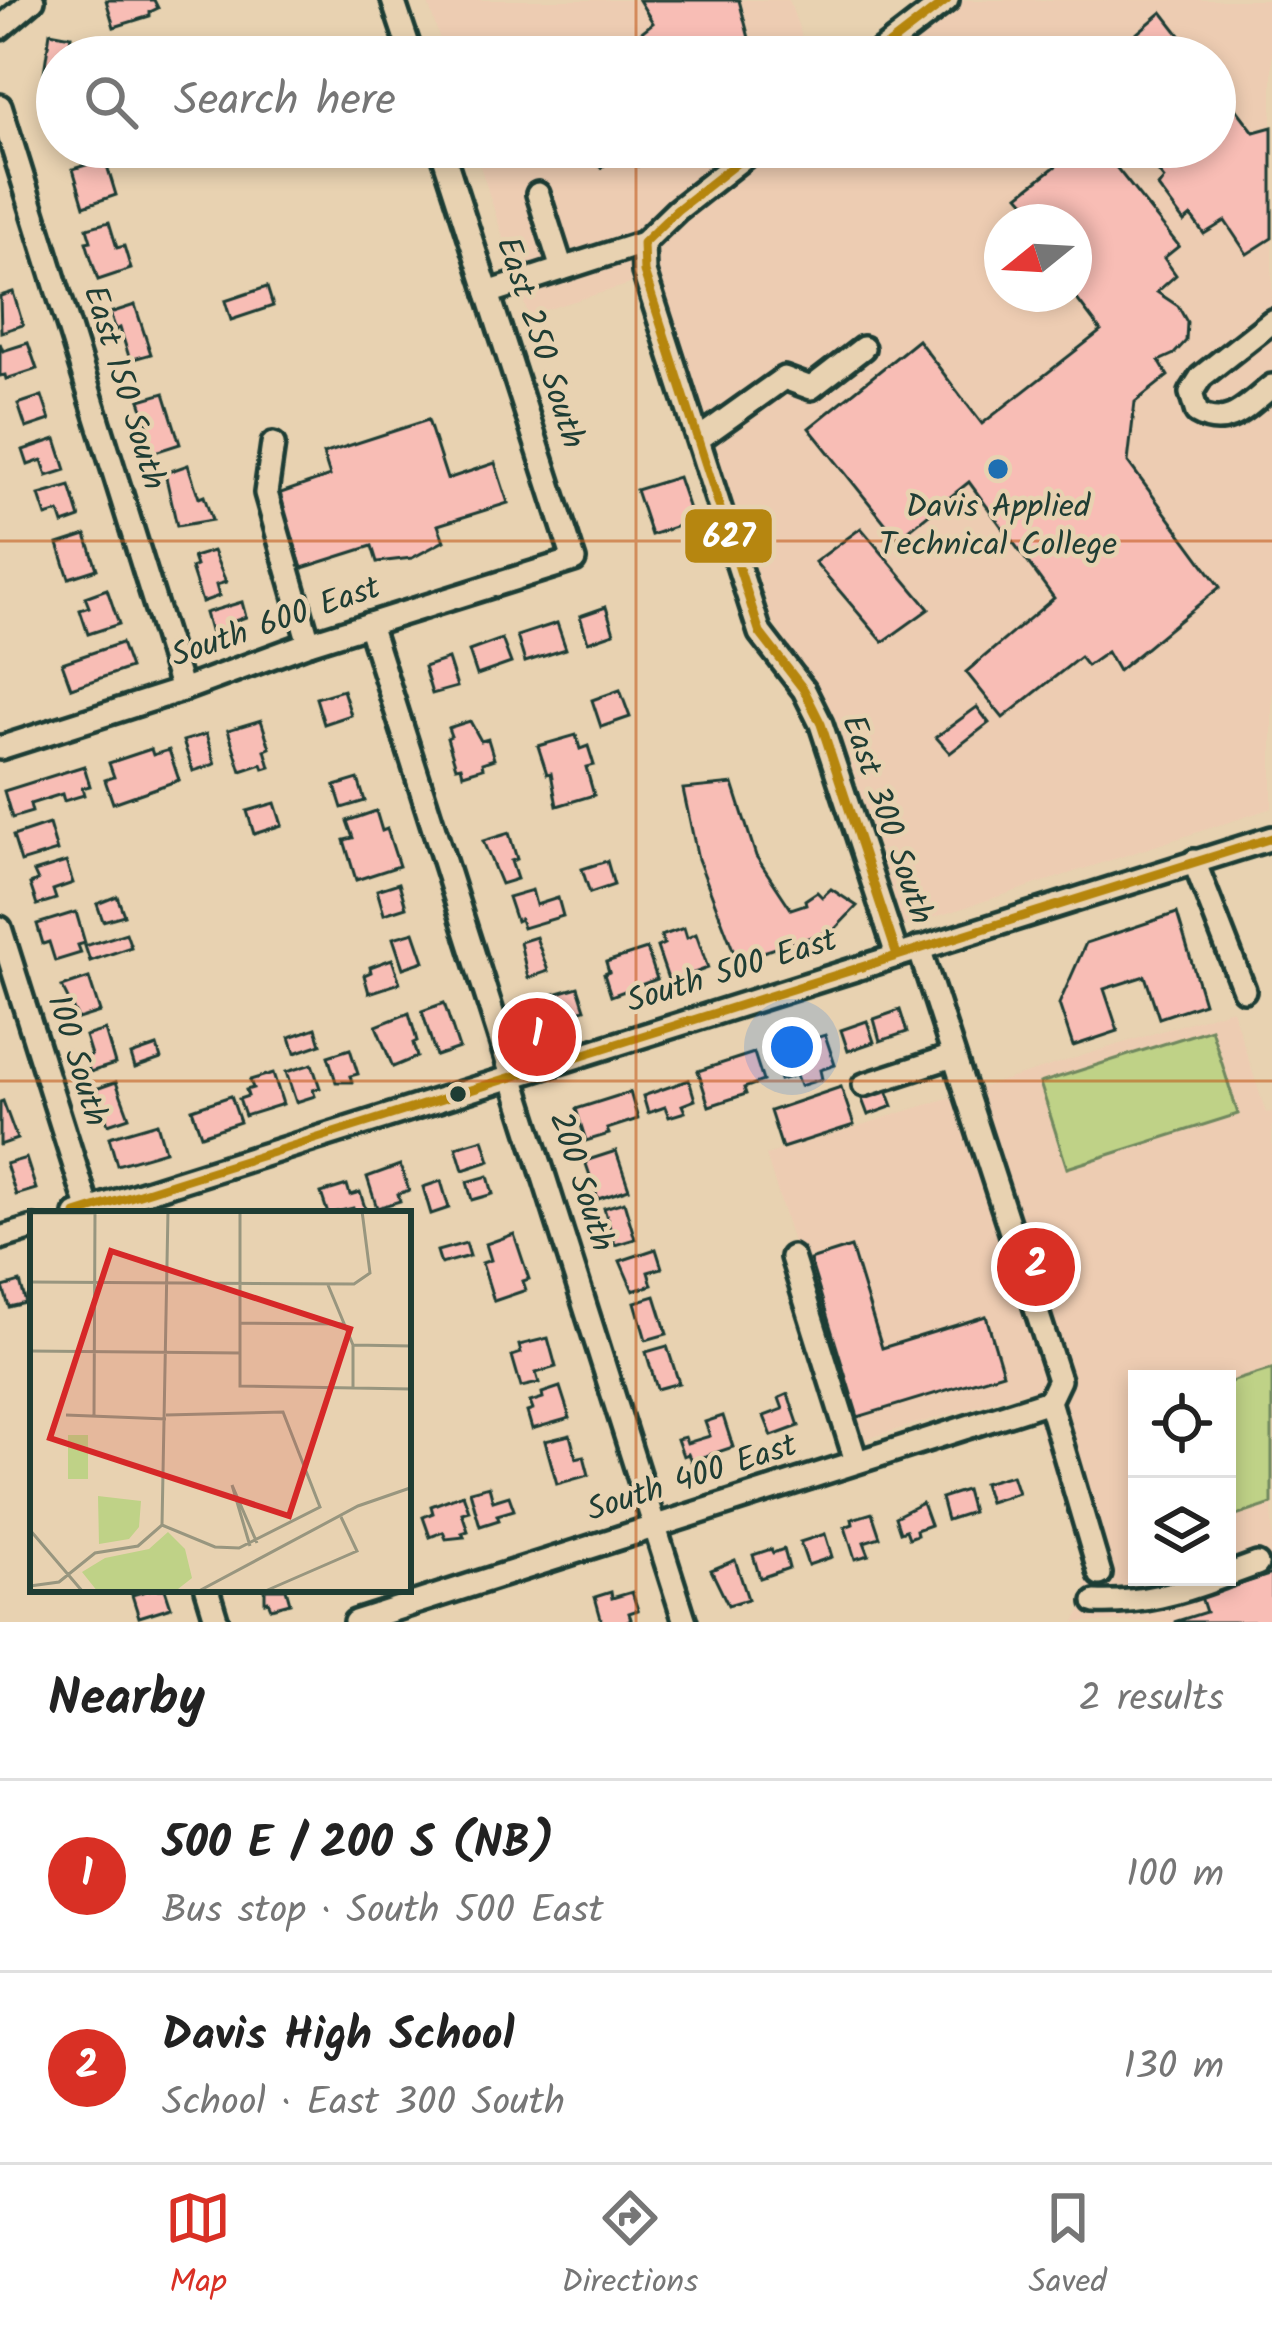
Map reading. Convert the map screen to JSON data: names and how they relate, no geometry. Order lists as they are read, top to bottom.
{
  "streets": {
    "street": [
      "East 250 South",
      "East 150 South",
      "South 600 East",
      "East 300 South",
      "South 500 East",
      "100 South",
      "200 South",
      "South 400 East"
    ]
  },
  "crossings": [
    ["East 250 South", "South 600 East"],
    ["East 150 South", "South 600 East"],
    ["South 600 East", "200 South"],
    ["East 300 South", "South 500 East"],
    ["East 300 South", "South 400 East"],
    ["South 500 East", "200 South"],
    ["200 South", "South 400 East"]
  ],
  "places": ["Davis Applied Technical College"],
  "lines": ["transit line 627"],
  "north": "left",
  "page": {
    "search": "Search here",
    "pins": ["1", "2"],
    "heading": ["Nearby", "2 results"],
    "list": [
      {
        "mark": "1",
        "name": "500 E / 200 S (NB)",
        "note": "Bus stop · South 500 East",
        "value": "100 m"
      },
      {
        "mark": "2",
        "name": "Davis High School",
        "note": "School · East 300 South",
        "value": "130 m"
      }
    ],
    "nav": ["Map", "Directions", "Saved"]
  }
}
